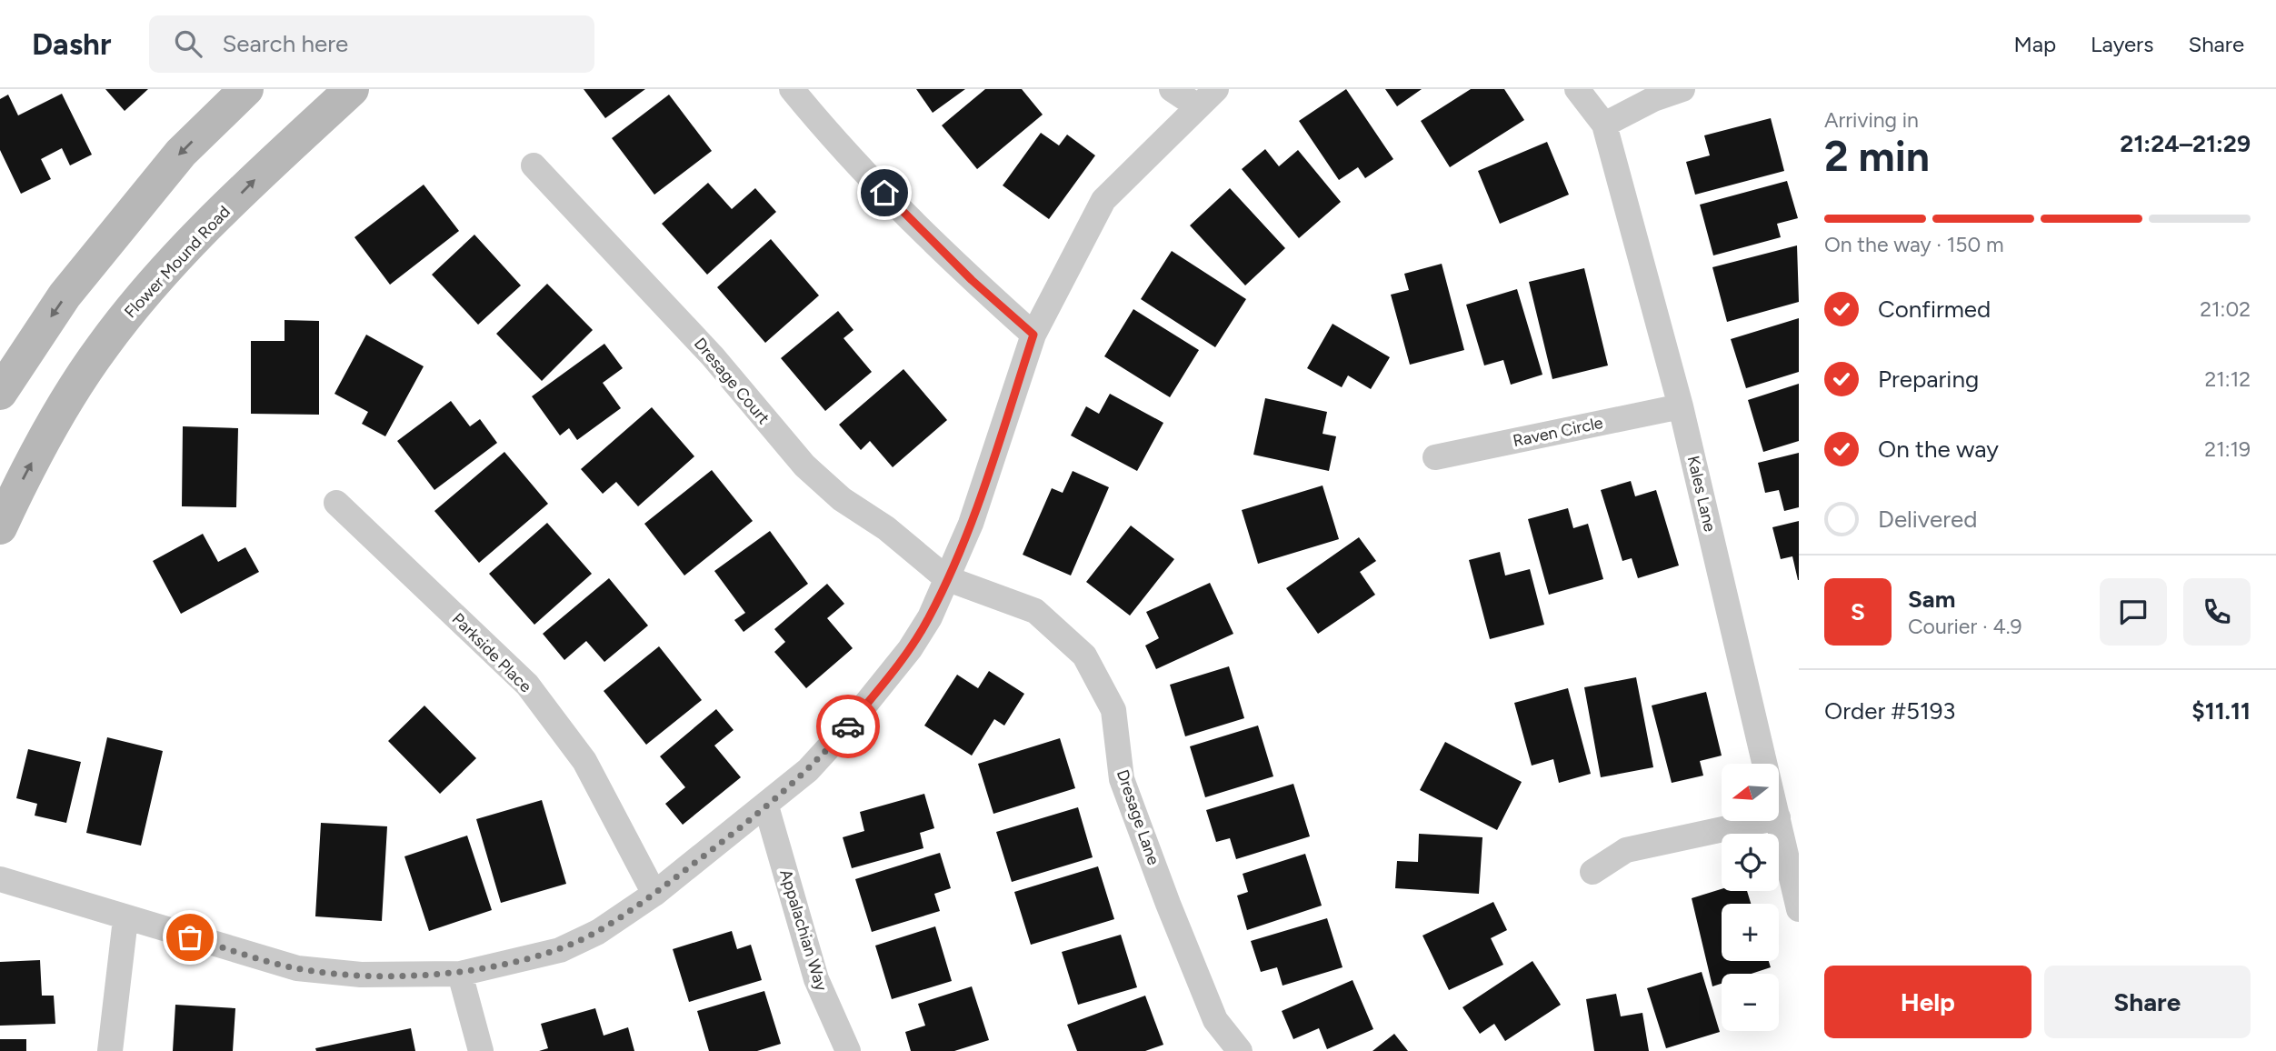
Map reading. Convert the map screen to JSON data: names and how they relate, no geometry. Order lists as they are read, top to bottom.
{
  "streets": {
    "main road": ["Flower Mound Road"],
    "street": [
      "Dresage Court",
      "Raven Circle",
      "Kales Lane",
      "Parkside Place",
      "Dresage Lane",
      "Appalachian Way"
    ]
  },
  "crossings": [
    ["Dresage Court", "Dresage Lane"],
    ["Raven Circle", "Kales Lane"]
  ],
  "north": "left",
  "page": {
    "header": "Dashr",
    "search": "Search here",
    "nav": ["Map", "Layers", "Share"],
    "heading": ["2 min", "Arriving in", "21:24–21:29"],
    "panel": [
      "Sam",
      "Courier · 4.9",
      "Order #5193",
      "$11.11"
    ],
    "bar": "On the way · 150 m",
    "list": [
      ["Confirmed", "21:02"],
      ["Preparing", "21:12"],
      ["On the way", "21:19"],
      "Delivered"
    ],
    "round": "S",
    "map_buttons": ["+", "−"],
    "buttons": ["Help", "Share"]
  }
}
